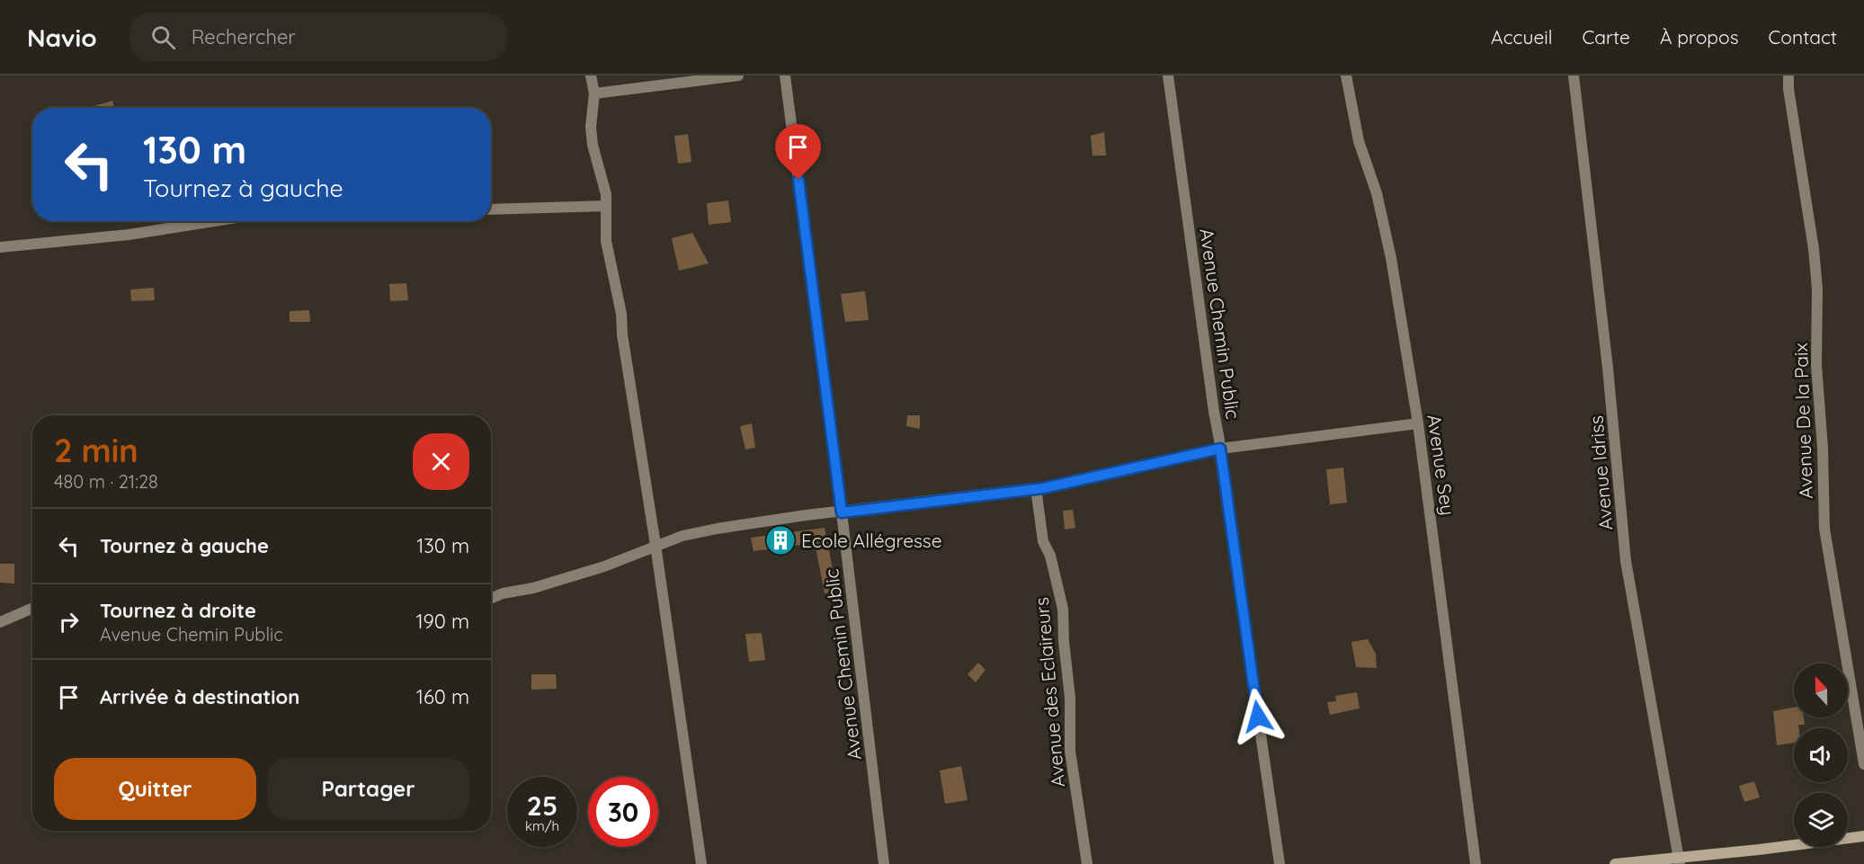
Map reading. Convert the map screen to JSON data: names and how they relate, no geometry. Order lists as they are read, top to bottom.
{
  "streets": {
    "street": [
      "Avenue Chemin Public",
      "Avenue De la Paix",
      "Avenue Sey",
      "Avenue Idriss",
      "Avenue des Eclaireurs"
    ]
  },
  "places": {
    "building": ["Ecole Allégresse"]
  },
  "north": "top",
  "page": {
    "header": "Navio",
    "search": "Rechercher",
    "nav": [
      "Accueil",
      "Carte",
      "À propos",
      "Contact"
    ],
    "turn": ["130 m", "Tournez à gauche"],
    "heading": ["2 min", "480 m · 21:28"],
    "list": [
      {
        "name": "Tournez à gauche",
        "value": "130 m"
      },
      {
        "name": "Tournez à droite",
        "note": "Avenue Chemin Public",
        "value": "190 m"
      },
      {
        "name": "Arrivée à destination",
        "value": "160 m"
      }
    ],
    "buttons": ["Quitter", "Partager"],
    "speed": "25 km/h",
    "limit": "30"
  }
}
